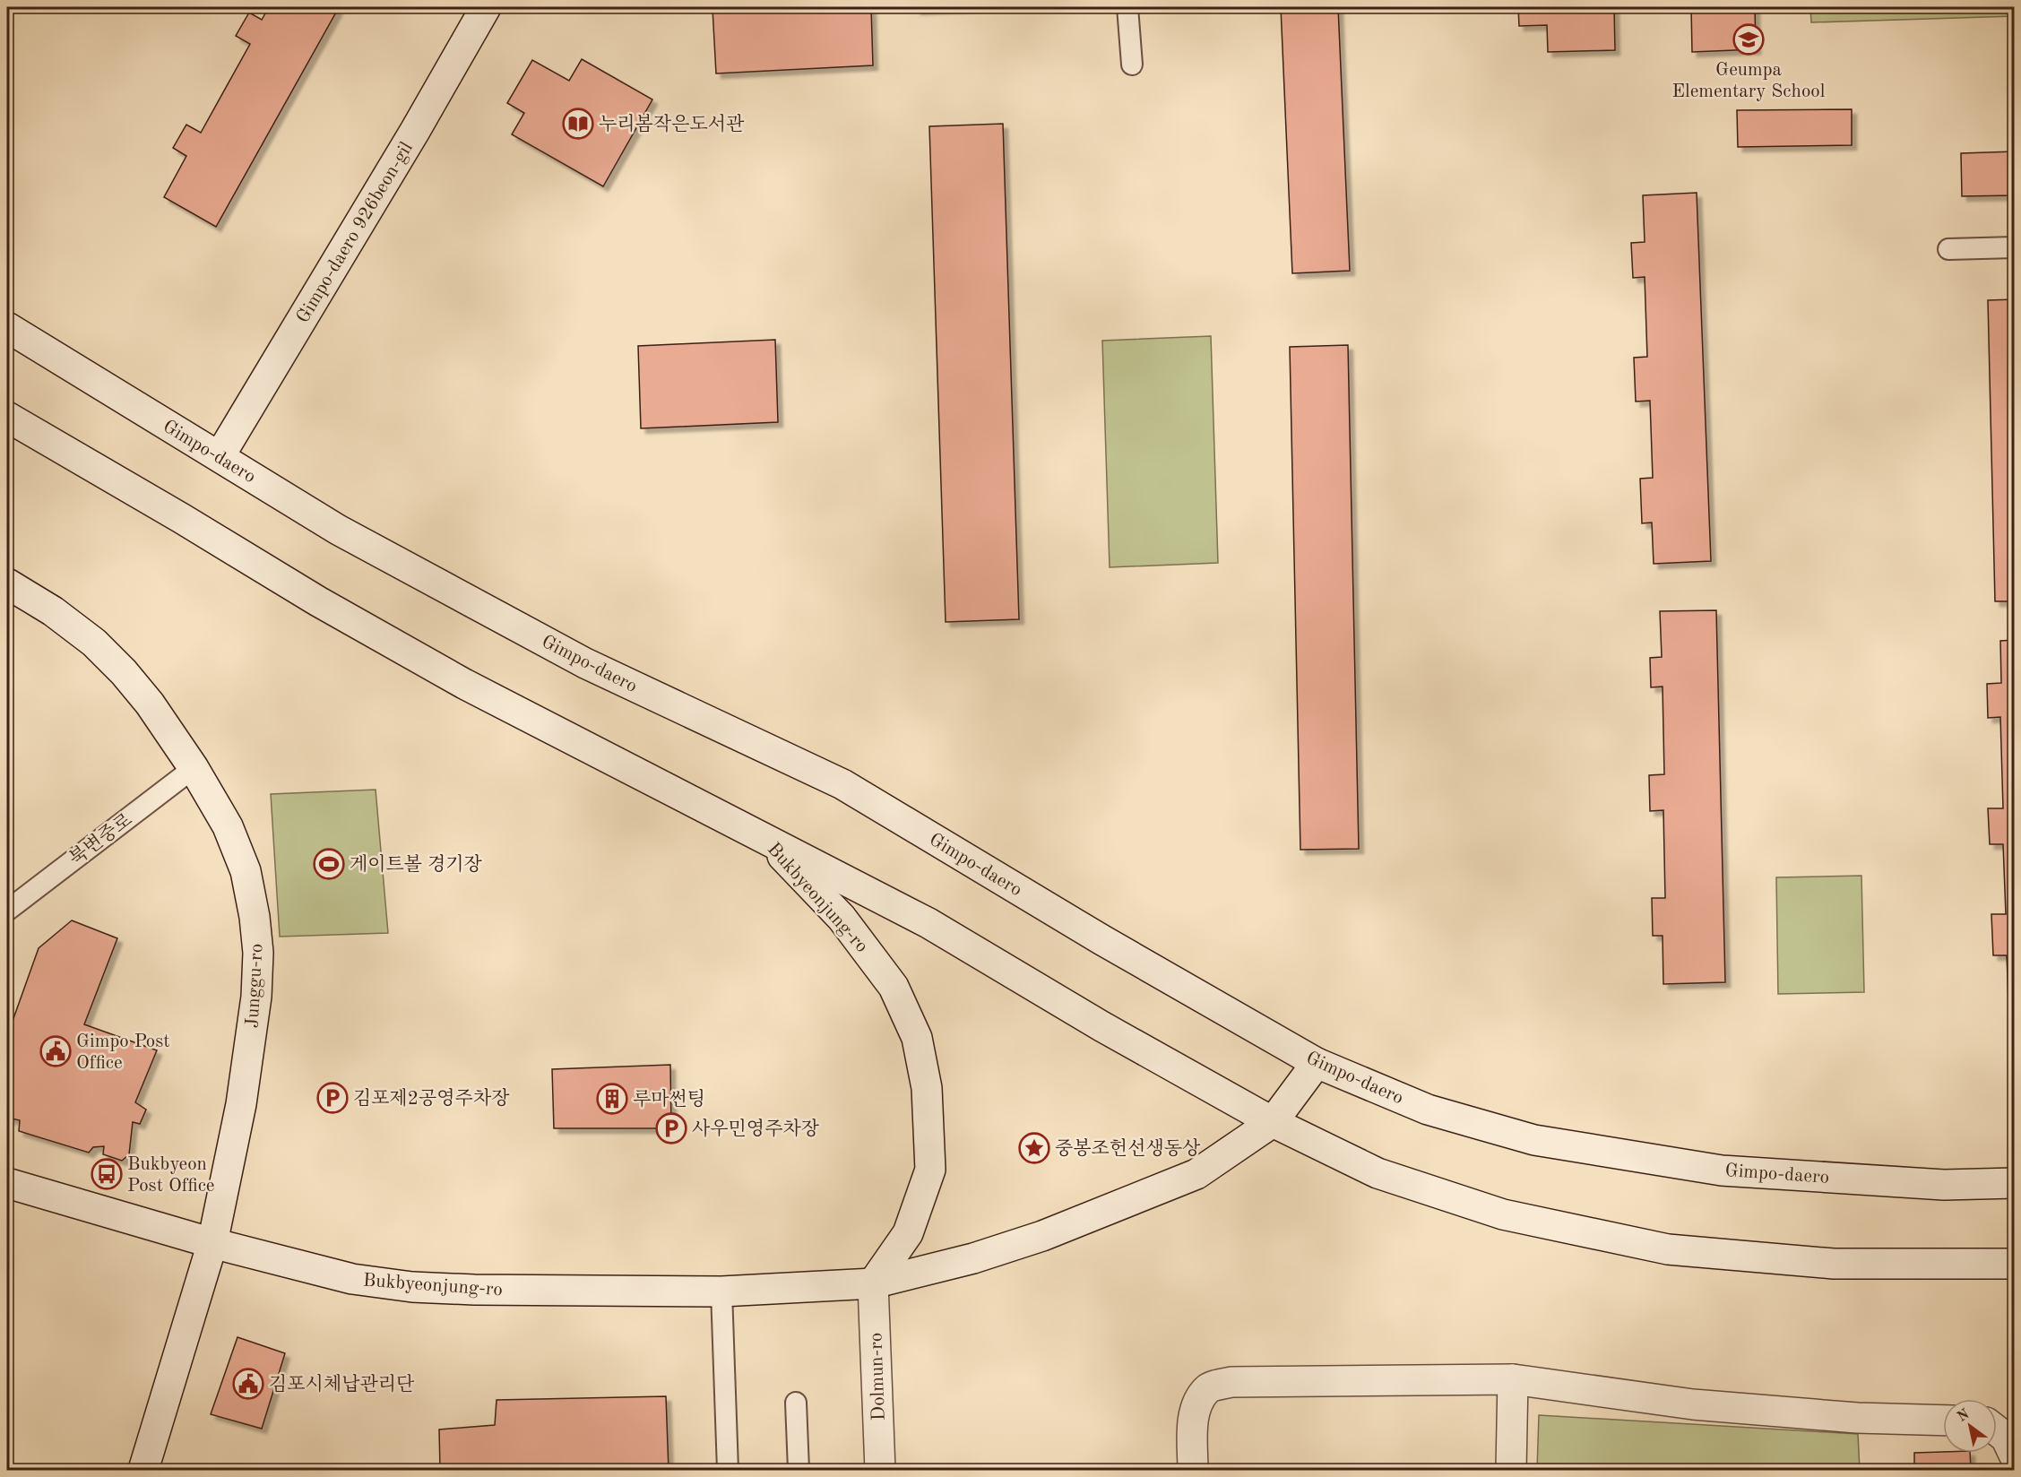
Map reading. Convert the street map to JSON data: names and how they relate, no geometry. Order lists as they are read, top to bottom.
{
  "streets": {
    "street": [
      "Gimpo-daero 926beon-gil",
      "Gimpo-daero",
      "Bukbyeonjung-ro",
      "Junggu-ro",
      "Dolmun-ro"
    ],
    "lane": ["북변중로"]
  },
  "crossings": [
    ["Gimpo-daero 926beon-gil", "Gimpo-daero"],
    ["Gimpo-daero", "Bukbyeonjung-ro"],
    ["북변중로", "Junggu-ro"],
    ["Bukbyeonjung-ro", "Junggu-ro"],
    ["Bukbyeonjung-ro", "Dolmun-ro"]
  ],
  "places": {
    "school or university": ["Geumpa Elementary School"],
    "library": ["누리봄작은도서관"],
    "sports": ["게이트볼 경기장"],
    "public building": ["Gimpo Post Office", "김포시체납관리단"],
    "parking": ["김포제2공영주차장", "사우민영주차장"],
    "building": ["루마썬팅"],
    "place": ["중봉조헌선생동상"],
    "bus stop": ["Bukbyeon Post Office"]
  },
  "north": "top left"
}
